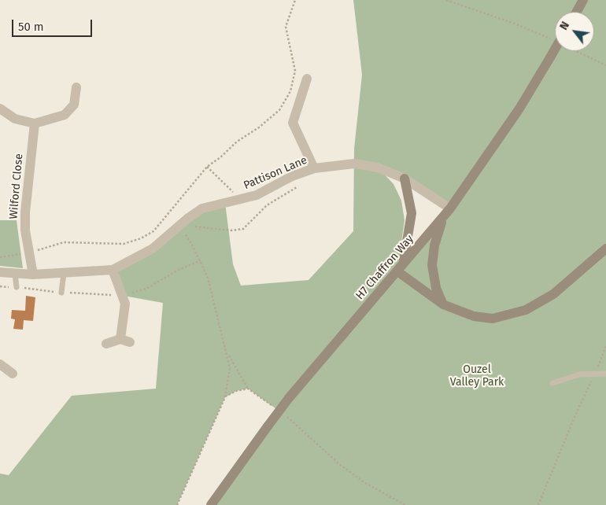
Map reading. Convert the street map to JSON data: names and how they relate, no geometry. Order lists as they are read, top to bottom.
{
  "streets": {
    "street": ["Pattison Lane", "Wilford Close", "H7 Chaffron Way"]
  },
  "crossings": [
    ["Pattison Lane", "Wilford Close"],
    ["Pattison Lane", "H7 Chaffron Way"]
  ],
  "parks": ["Ouzel Valley Park"],
  "scale_bar": "50 m",
  "north": "top left"
}
